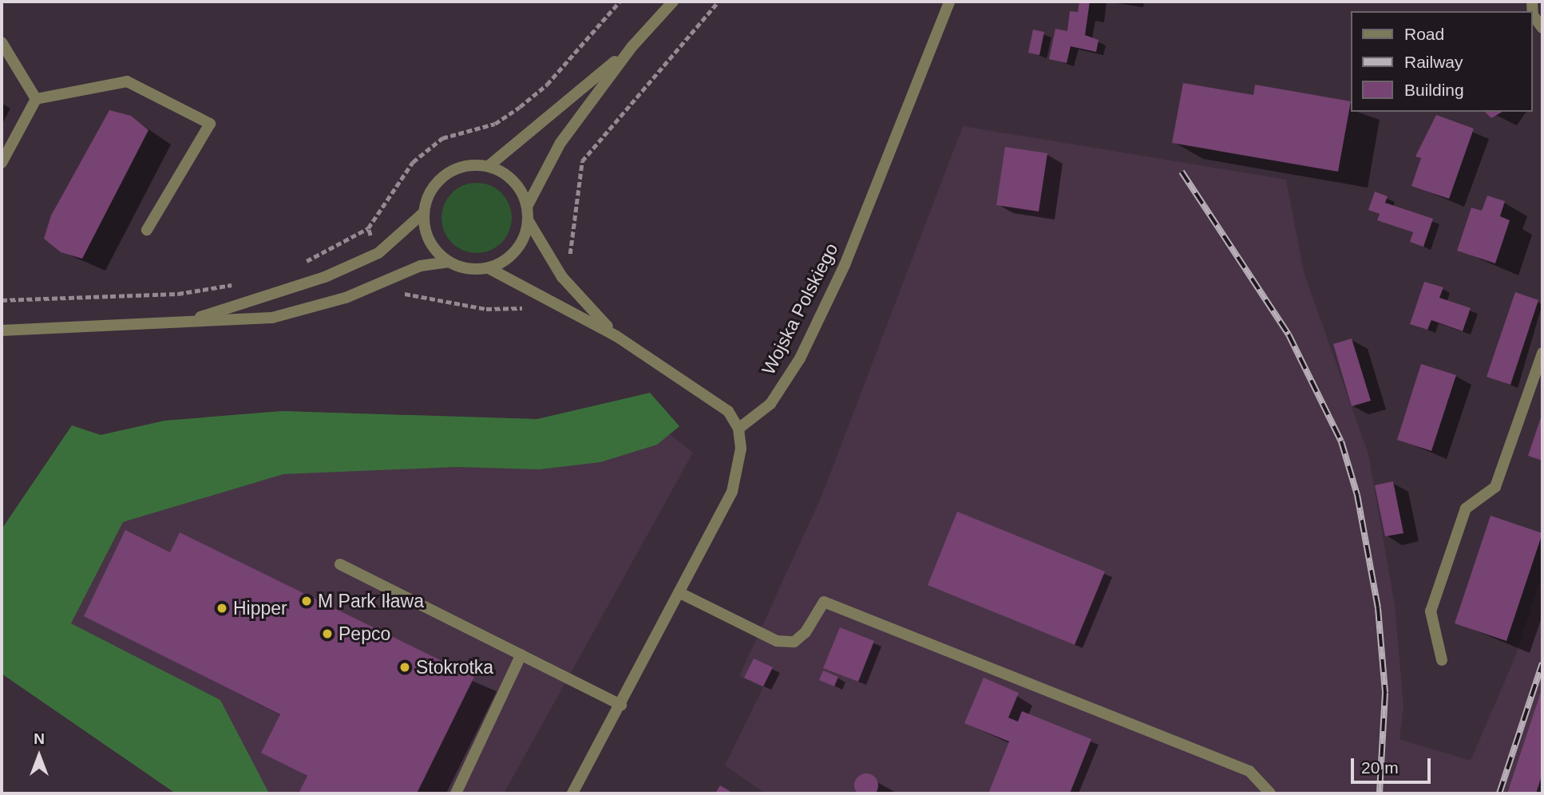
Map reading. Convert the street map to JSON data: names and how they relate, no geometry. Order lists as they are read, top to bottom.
{
  "streets": {
    "street": ["Wojska Polskiego"]
  },
  "places": [
    "M Park Iława",
    "Hipper",
    "Pepco",
    "Stokrotka"
  ],
  "legend": ["Road", "Railway", "Building"],
  "scale_bar": "20 m",
  "north": "top"
}
